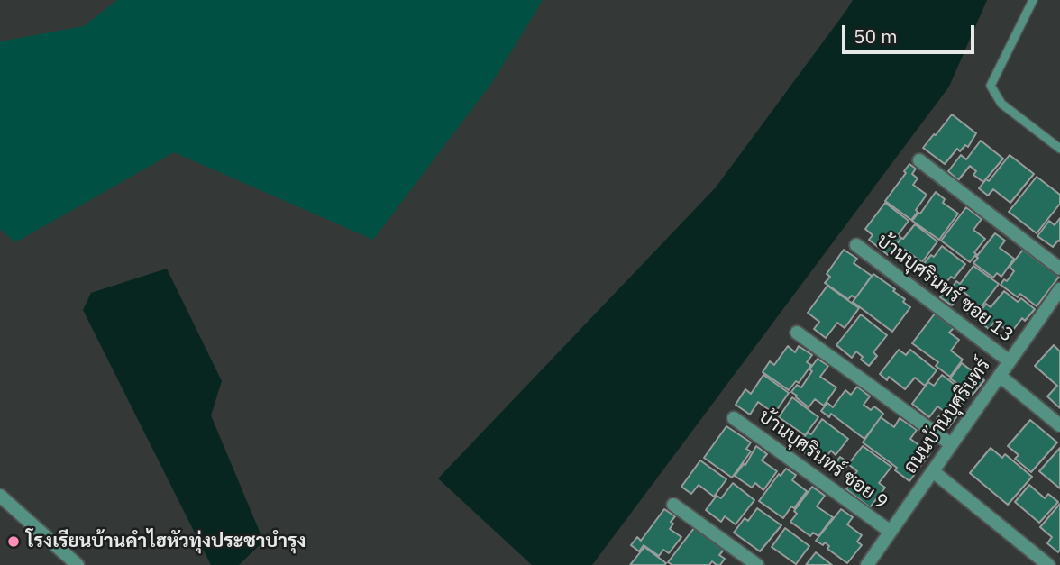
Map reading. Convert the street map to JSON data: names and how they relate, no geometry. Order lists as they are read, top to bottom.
{
  "streets": {
    "street": ["บ้านบุศรินทร์ ซอย 13", "ถนนบ้านบุศรินทร์", "บ้านบุศรินทร์ ซอย 9"]
  },
  "crossings": [
    ["บ้านบุศรินทร์ ซอย 13", "ถนนบ้านบุศรินทร์"],
    ["ถนนบ้านบุศรินทร์", "บ้านบุศรินทร์ ซอย 9"]
  ],
  "places": ["โรงเรียนบ้านคำไฮหัวทุ่งประชาบำรุง"],
  "scale_bar": "50 m"
}
